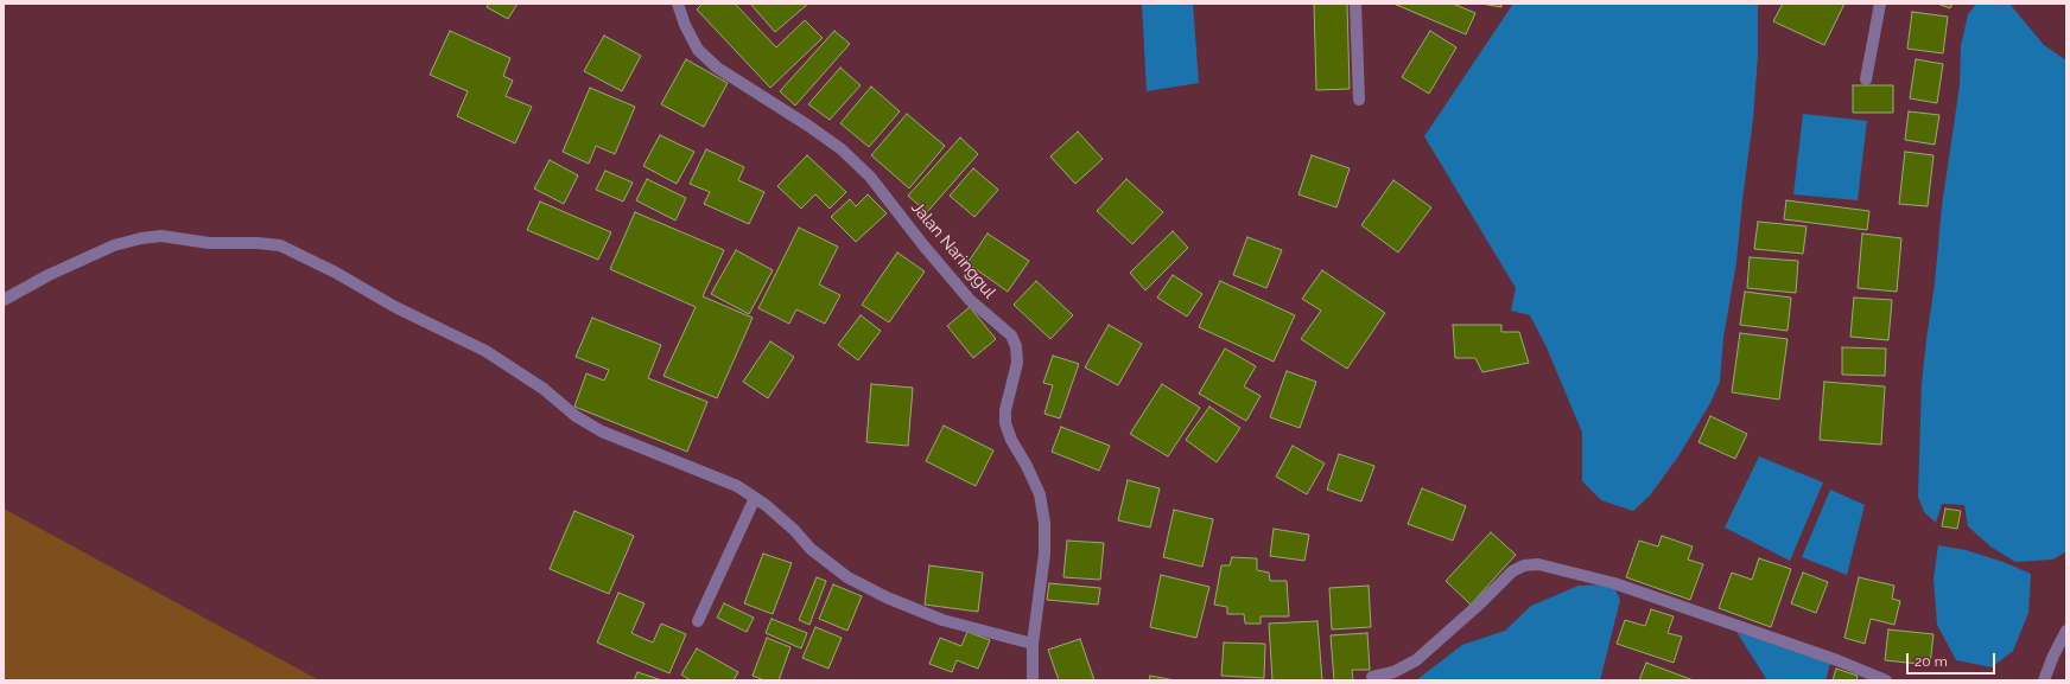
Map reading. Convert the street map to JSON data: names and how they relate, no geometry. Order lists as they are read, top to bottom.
{
  "streets": {
    "street": ["Jalan Naringgul"]
  },
  "scale_bar": "20 m"
}
